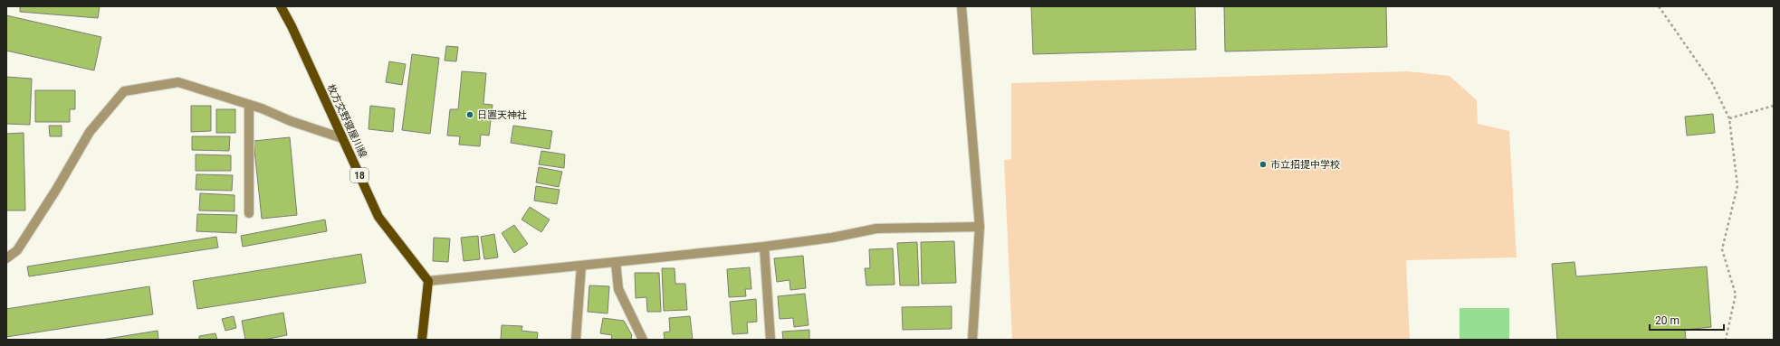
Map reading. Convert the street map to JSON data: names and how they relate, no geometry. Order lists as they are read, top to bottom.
{
  "streets": {
    "main road": ["枚方交野寝屋川線", "18"]
  },
  "places": ["日置天神社", "市立招提中学校"],
  "scale_bar": "20 m"
}
